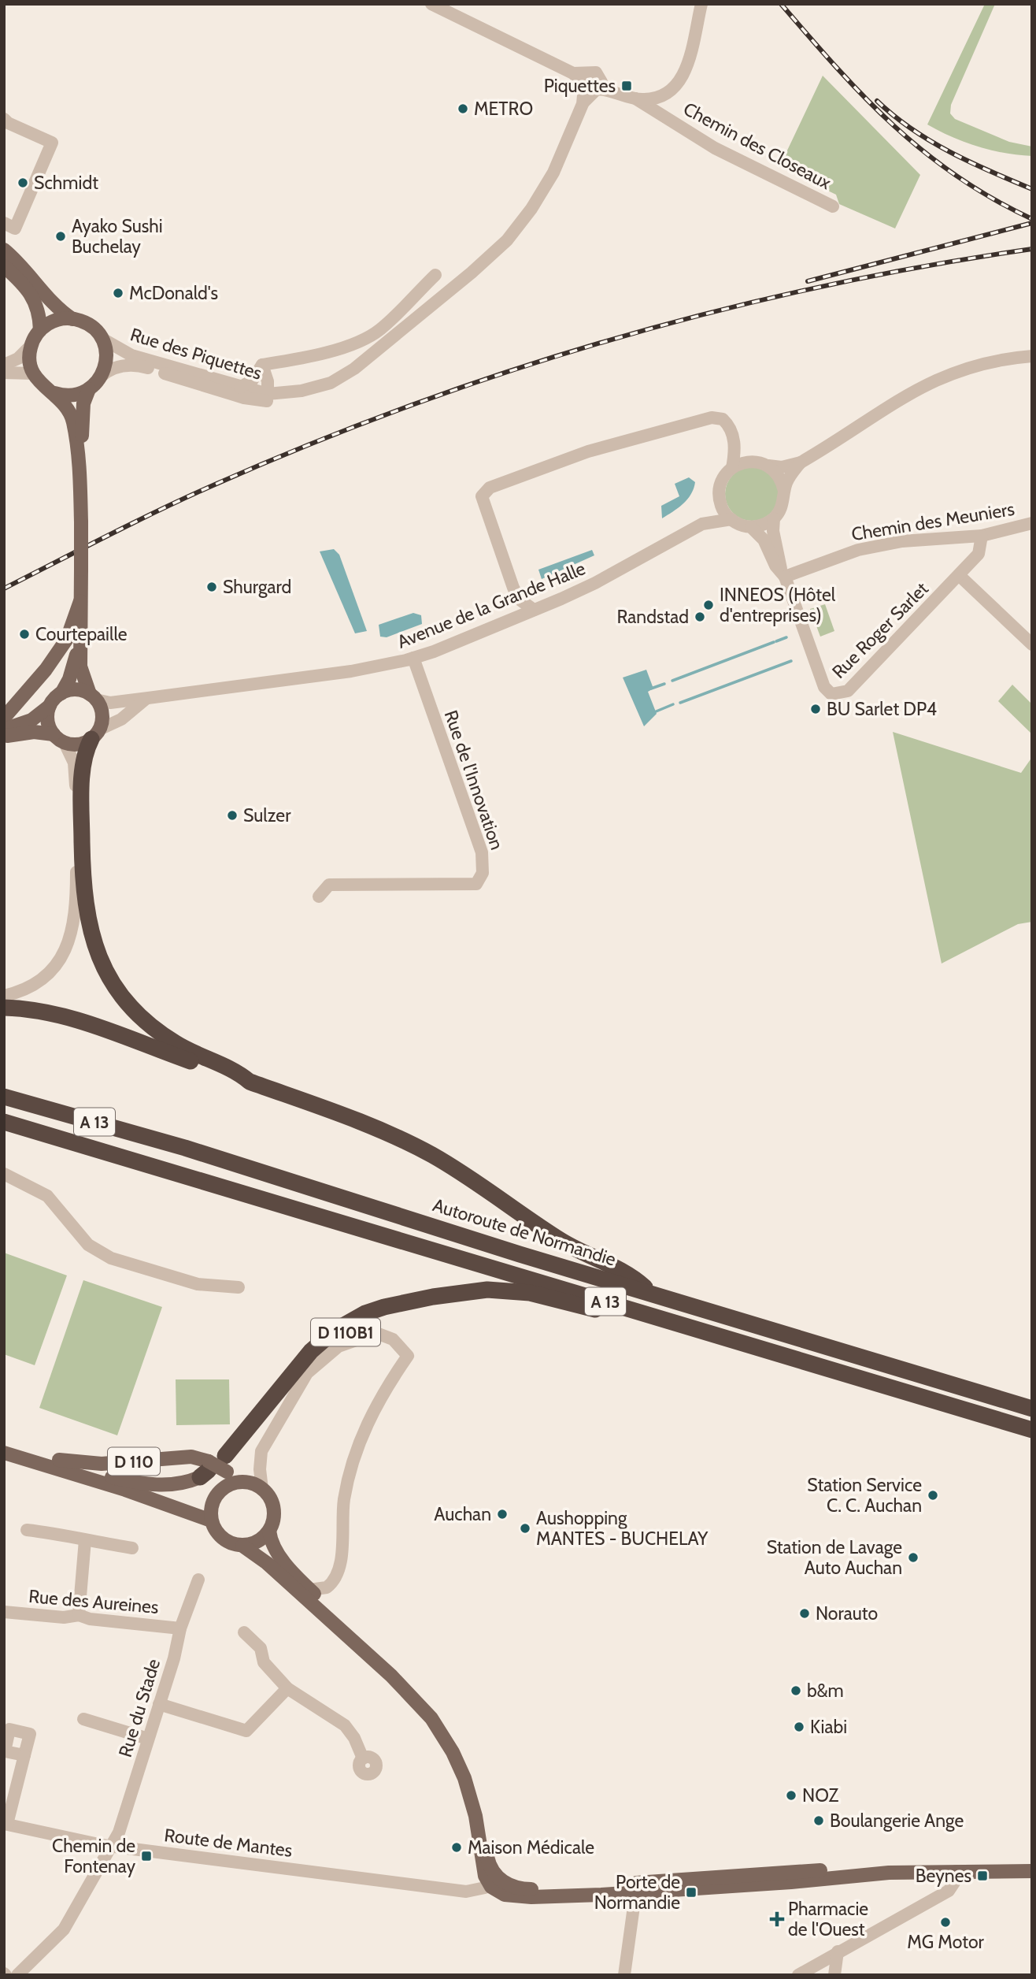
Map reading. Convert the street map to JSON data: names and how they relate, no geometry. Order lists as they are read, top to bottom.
{
  "streets": {
    "highway": ["A 13", "Autoroute de Normandie", "D 110B1"],
    "main road": ["D 110"],
    "street": [
      "Chemin des Closeaux",
      "Rue des Piquettes",
      "Chemin des Meuniers",
      "Avenue de la Grande Halle",
      "Rue Roger Sarlet",
      "Rue de l'Innovation",
      "Rue des Aureines",
      "Rue du Stade",
      "Route de Mantes"
    ]
  },
  "crossings": [
    ["Chemin des Meuniers", "Rue Roger Sarlet"],
    ["Avenue de la Grande Halle", "Rue de l'Innovation"],
    ["D 110B1", "D 110"],
    ["Rue des Aureines", "Rue du Stade"],
    ["Rue du Stade", "Route de Mantes"]
  ],
  "places": {
    "transit": [
      "Piquettes",
      "Chemin de Fontenay",
      "Beynes",
      "Porte de Normandie"
    ],
    "other": [
      "METRO",
      "Schmidt",
      "Ayako Sushi Buchelay",
      "McDonald's",
      "Shurgard",
      "INNEOS (Hôtel d'entreprises)",
      "Randstad",
      "Courtepaille",
      "BU Sarlet DP4",
      "Sulzer",
      "Station Service C. C. Auchan",
      "Auchan",
      "Aushopping MANTES - BUCHELAY",
      "Station de Lavage Auto Auchan",
      "Norauto",
      "b&m",
      "Kiabi",
      "NOZ",
      "Boulangerie Ange",
      "Maison Médicale",
      "MG Motor"
    ],
    "health": ["Pharmacie de l'Ouest"]
  }
}
